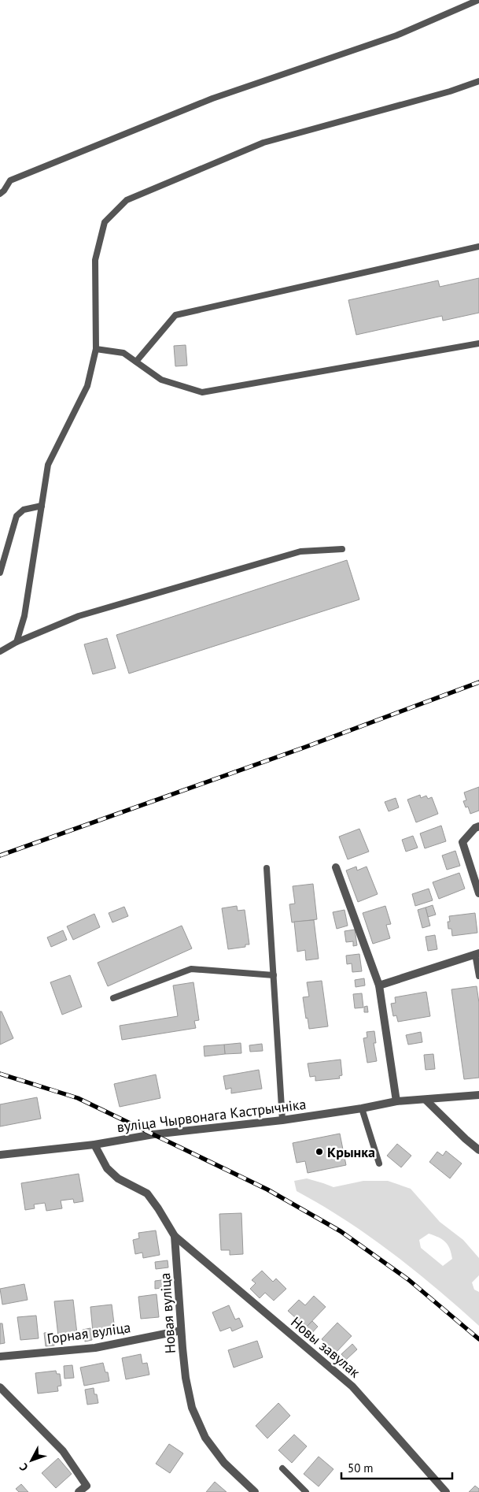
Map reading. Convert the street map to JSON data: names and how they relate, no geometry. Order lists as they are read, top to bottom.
{
  "streets": {
    "street": [
      "вуліца Чырвонага Кастрычніка",
      "Новая вуліца",
      "Горная вуліца",
      "Новы завулак"
    ]
  },
  "crossings": [
    ["вуліца Чырвонага Кастрычніка", "Новая вуліца"],
    ["Новая вуліца", "Горная вуліца"],
    ["Новая вуліца", "Новы завулак"]
  ],
  "places": ["Крынка"],
  "scale_bar": "50 m",
  "north": "bottom left"
}
